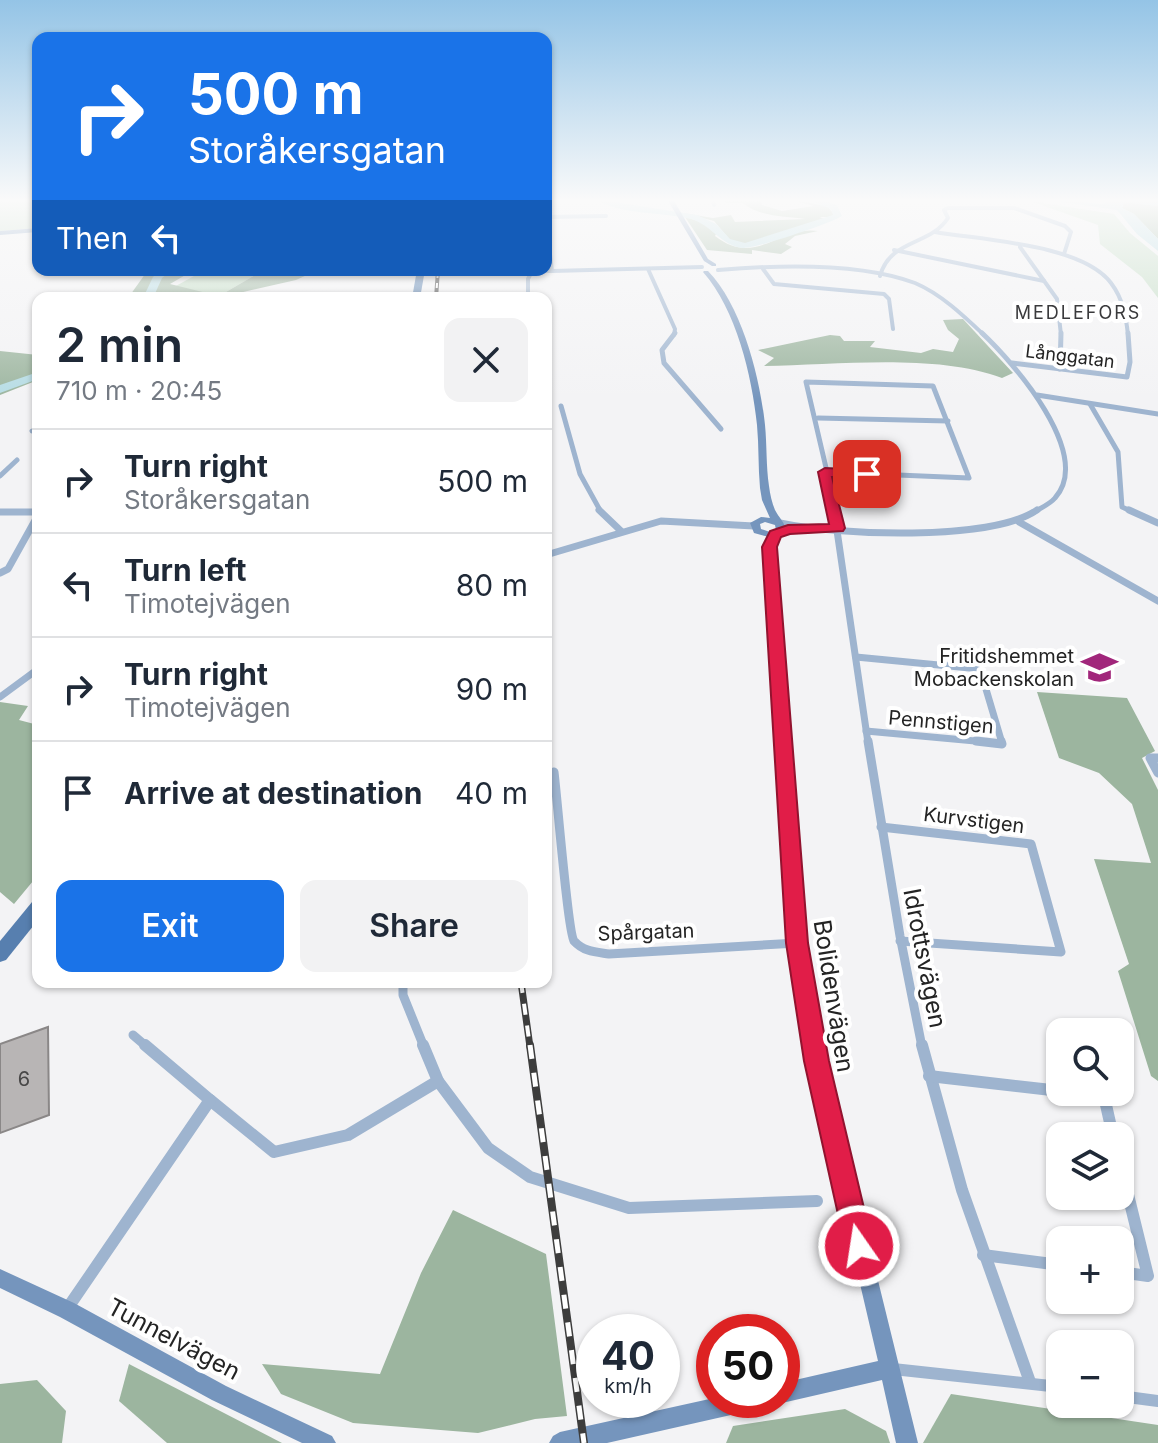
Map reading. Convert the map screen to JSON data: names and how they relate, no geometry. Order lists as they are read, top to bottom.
{
  "streets": {
    "main road": ["Bolidenvägen", "Tunnelvägen"],
    "street": [
      "Långgatan",
      "Pennstigen",
      "Kurvstigen",
      "Spårgatan",
      "Idrottsvägen"
    ]
  },
  "crossings": [
    ["Pennstigen", "Idrottsvägen"],
    ["Kurvstigen", "Idrottsvägen"],
    ["Spårgatan", "Bolidenvägen"]
  ],
  "districts": ["MEDLEFORS"],
  "places": {
    "school or university": ["Fritidshemmet Mobackenskolan"]
  },
  "house_numbers": ["6"],
  "page": {
    "turn": ["500 m", "Storåkersgatan"],
    "then": "Then",
    "heading": ["2 min", "710 m · 20:45"],
    "list": [
      {
        "name": "Turn right",
        "note": "Storåkersgatan",
        "value": "500 m"
      },
      {
        "name": "Turn left",
        "note": "Timotejvägen",
        "value": "80 m"
      },
      {
        "name": "Turn right",
        "note": "Timotejvägen",
        "value": "90 m"
      },
      {
        "name": "Arrive at destination",
        "value": "40 m"
      }
    ],
    "buttons": ["Exit", "Share"],
    "map_buttons": ["+", "−"],
    "speed": "40 km/h",
    "limit": "50"
  }
}
